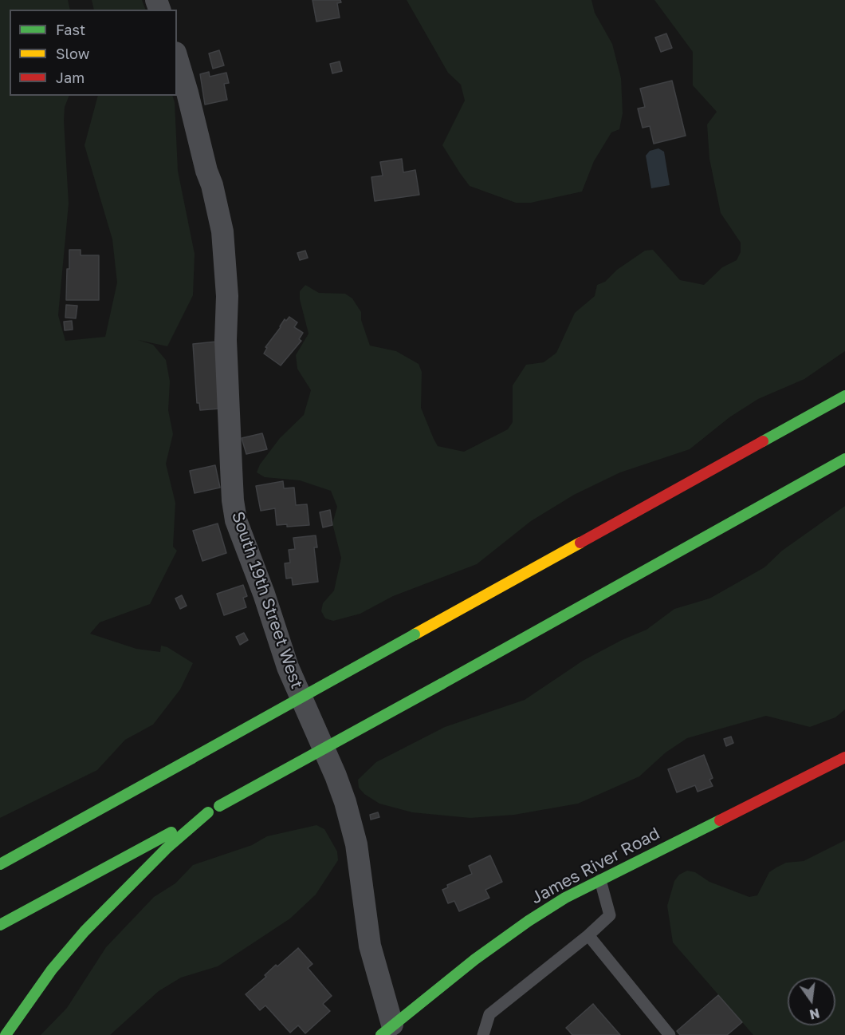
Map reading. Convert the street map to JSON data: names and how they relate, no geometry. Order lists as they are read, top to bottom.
{
  "streets": {
    "main road": ["James River Road"],
    "street": ["South 19th Street West"]
  },
  "crossings": [
    ["South 19th Street West", "James River Road"]
  ],
  "legend": ["Fast", "Slow", "Jam"],
  "north": "bottom"
}
